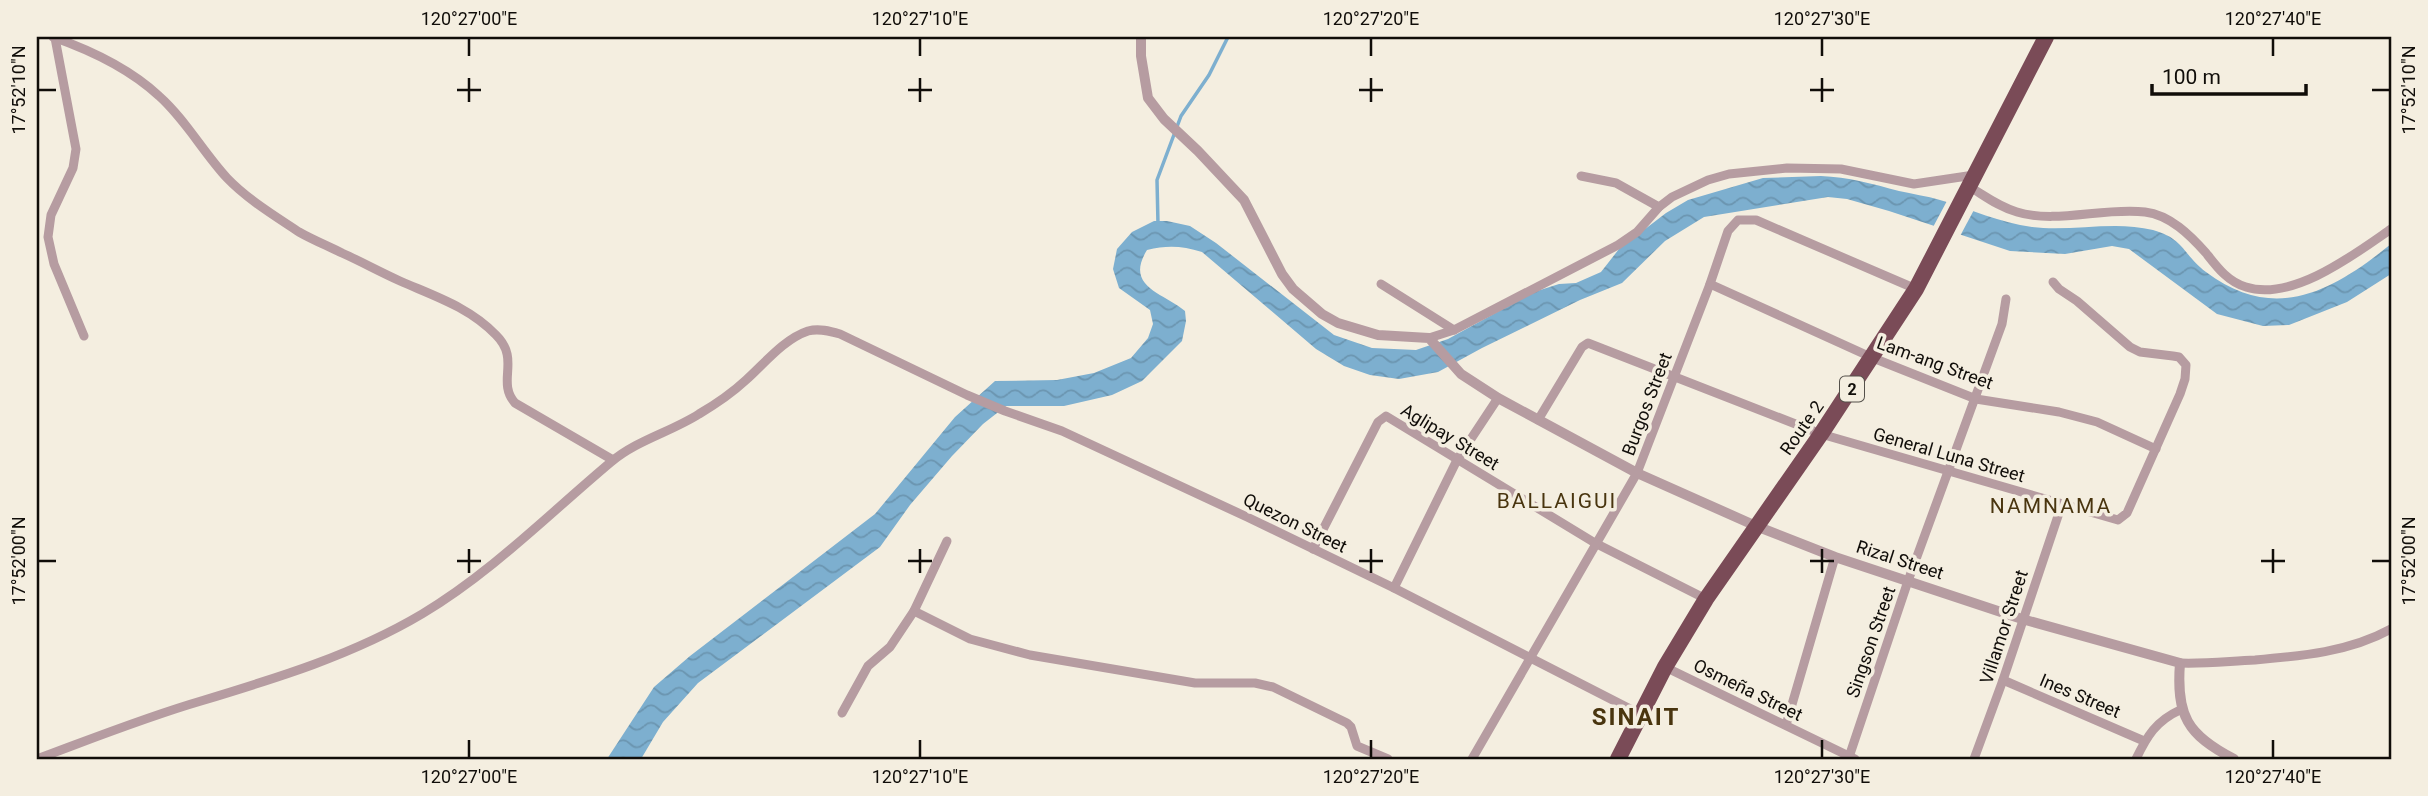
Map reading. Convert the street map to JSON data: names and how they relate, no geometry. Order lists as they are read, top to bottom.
{
  "streets": {
    "highway": ["2", "Route 2"],
    "street": [
      "Lam-ang Street",
      "Burgos Street",
      "Aglipay Street",
      "General Luna Street",
      "Quezon Street",
      "Rizal Street",
      "Villamor Street",
      "Singson Street",
      "Osmeña Street",
      "Ines Street"
    ]
  },
  "crossings": [
    ["Lam-ang Street", "Burgos Street"],
    ["Lam-ang Street", "Route 2"],
    ["Lam-ang Street", "General Luna Street"],
    ["Lam-ang Street", "Singson Street"],
    ["Burgos Street", "Route 2"],
    ["Burgos Street", "Aglipay Street"],
    ["Burgos Street", "General Luna Street"],
    ["Burgos Street", "Quezon Street"],
    ["Burgos Street", "Rizal Street"],
    ["Route 2", "Aglipay Street"],
    ["Route 2", "General Luna Street"],
    ["Route 2", "Quezon Street"],
    ["Route 2", "Rizal Street"],
    ["Route 2", "Osmeña Street"],
    ["Aglipay Street", "Quezon Street"],
    ["General Luna Street", "Rizal Street"],
    ["General Luna Street", "Villamor Street"],
    ["General Luna Street", "Singson Street"],
    ["Rizal Street", "Villamor Street"],
    ["Rizal Street", "Singson Street"],
    ["Villamor Street", "Ines Street"],
    ["Singson Street", "Osmeña Street"]
  ],
  "districts": ["BALLAIGUI", "NAMNAMA", "SINAIT"],
  "scale_bar": "100 m",
  "coordinates": [
    "120°27'00\"E",
    "120°27'10\"E",
    "120°27'20\"E",
    "120°27'30\"E",
    "120°27'40\"E",
    "17°52'10\"N",
    "17°52'00\"N"
  ]
}
